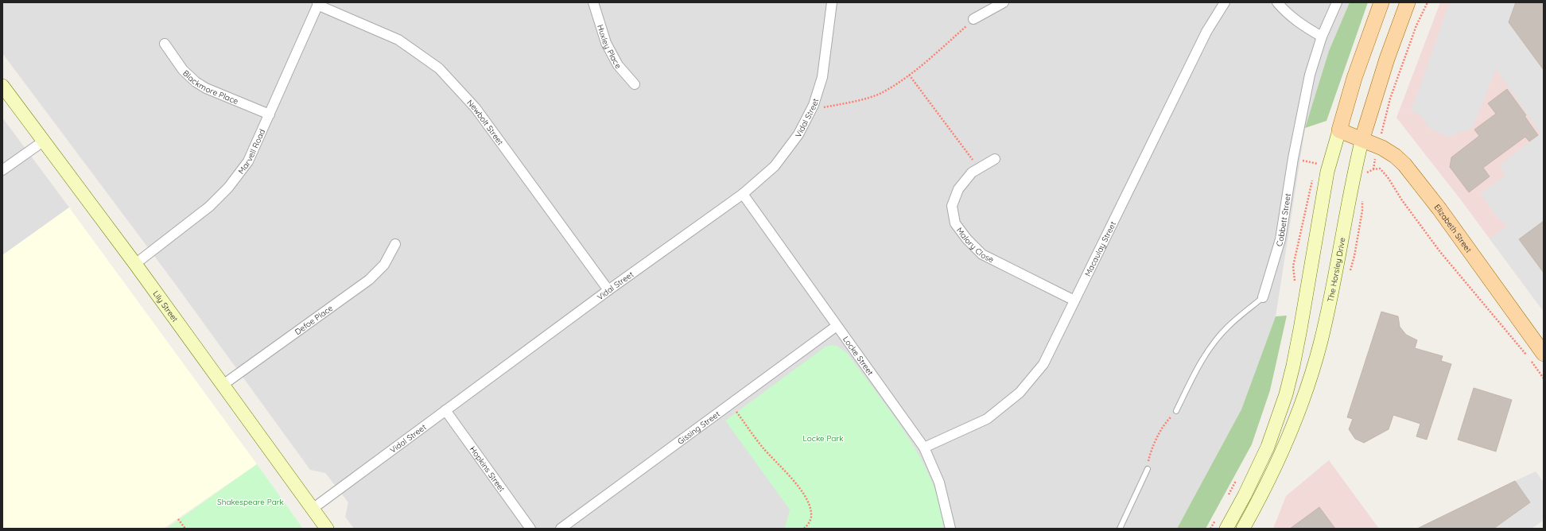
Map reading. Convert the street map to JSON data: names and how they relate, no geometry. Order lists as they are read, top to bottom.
{
  "streets": {
    "main road": ["Elizabeth Street", "The Horsley Drive", "Lily Street"],
    "street": [
      "Huxley Place",
      "Blackmore Place",
      "Vidal Street",
      "Newbolt Street",
      "Marvell Road",
      "Cobbett Street",
      "Malory Close",
      "Macaulay Street",
      "Defoe Place",
      "Locke Street",
      "Gissing Street",
      "Hopkins Street"
    ]
  },
  "crossings": [
    ["Blackmore Place", "Marvell Road"],
    ["Vidal Street", "Newbolt Street"],
    ["Vidal Street", "Lily Street"],
    ["Vidal Street", "Locke Street"],
    ["Vidal Street", "Hopkins Street"],
    ["Newbolt Street", "Marvell Road"],
    ["Marvell Road", "Lily Street"],
    ["Elizabeth Street", "The Horsley Drive"],
    ["Malory Close", "Macaulay Street"],
    ["Macaulay Street", "Locke Street"],
    ["Lily Street", "Defoe Place"],
    ["Locke Street", "Gissing Street"]
  ],
  "parks": ["Locke Park", "Shakespeare Park"]
}
